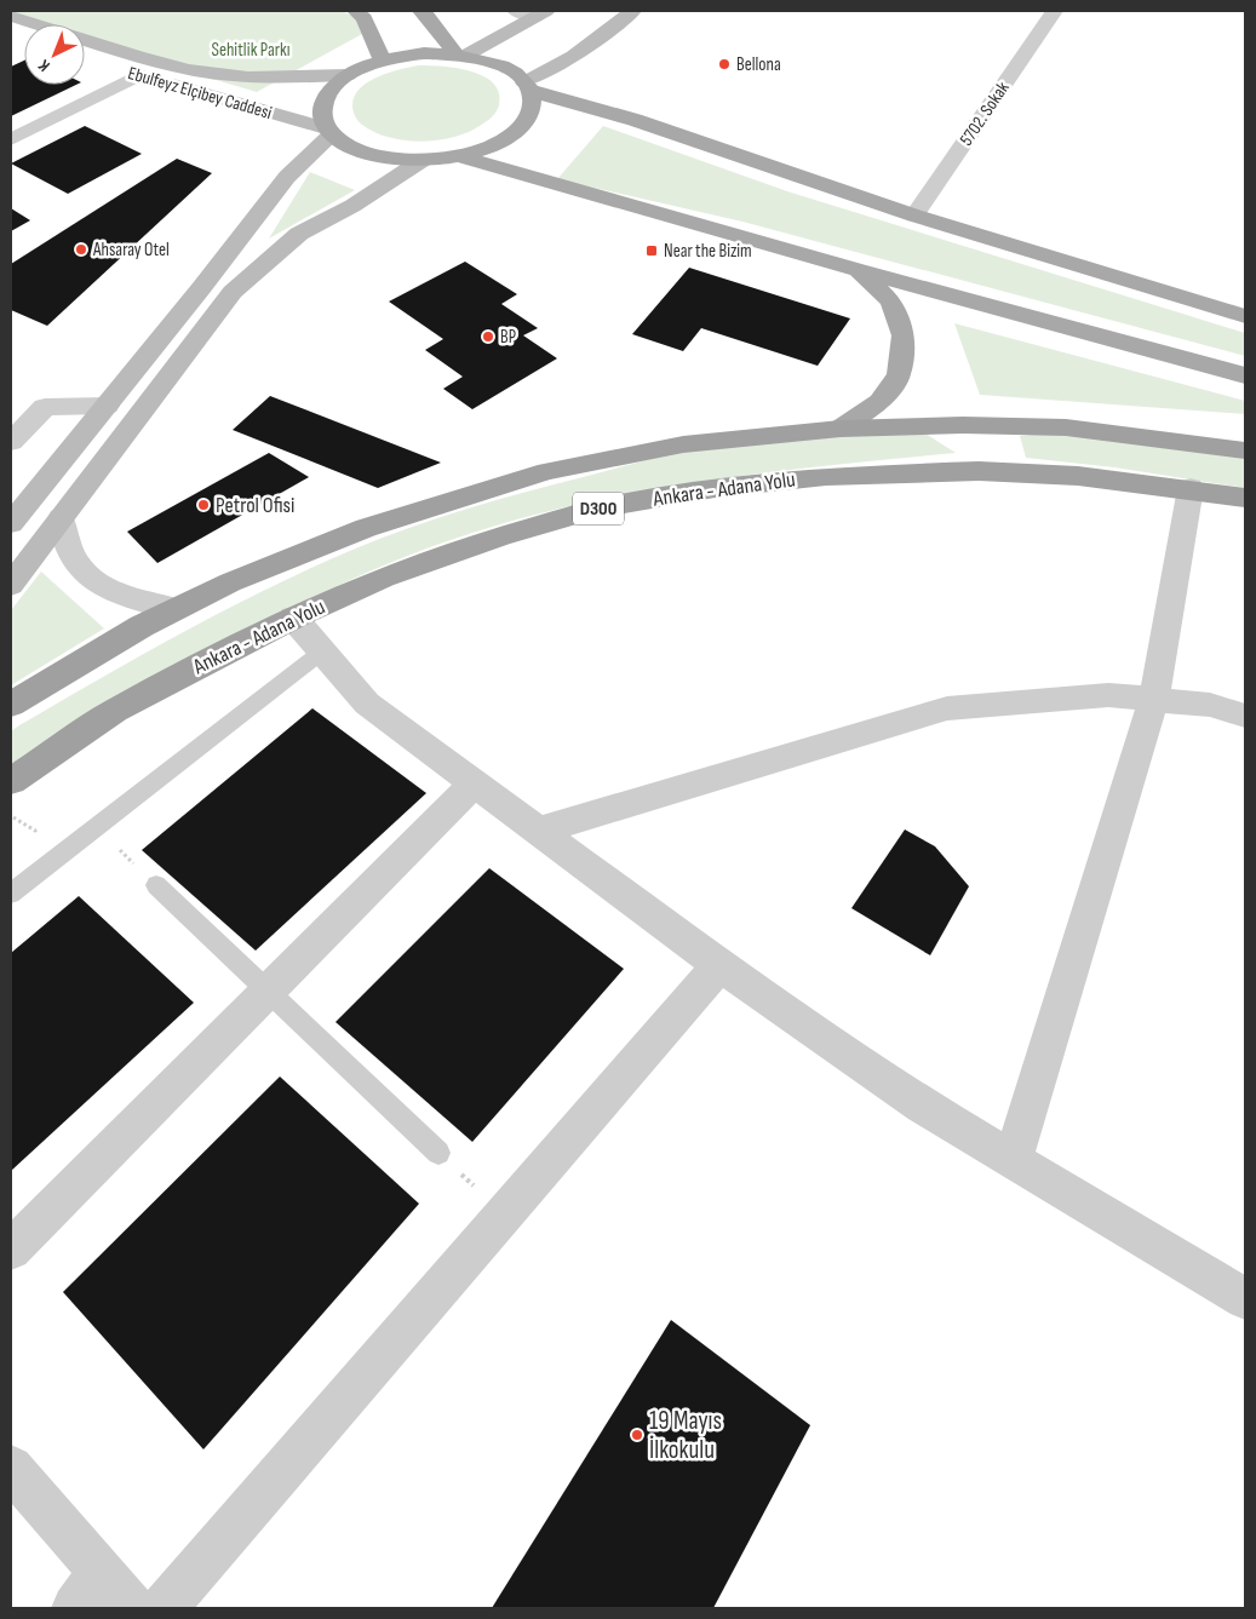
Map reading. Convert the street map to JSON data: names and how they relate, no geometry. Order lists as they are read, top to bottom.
{
  "streets": {
    "highway": ["Ankara - Adana Yolu", "D300"],
    "main road": ["Ebulfeyz Elçibey Caddesi"],
    "street": ["5702. Sokak"]
  },
  "parks": ["Sehitlik Parkı"],
  "places": {
    "other": [
      "Bellona",
      "Ahsaray Otel",
      "BP",
      "Petrol Ofisi",
      "19 Mayıs İlkokulu"
    ],
    "transit": ["Near the Bizim"]
  },
  "north": "bottom left"
}
